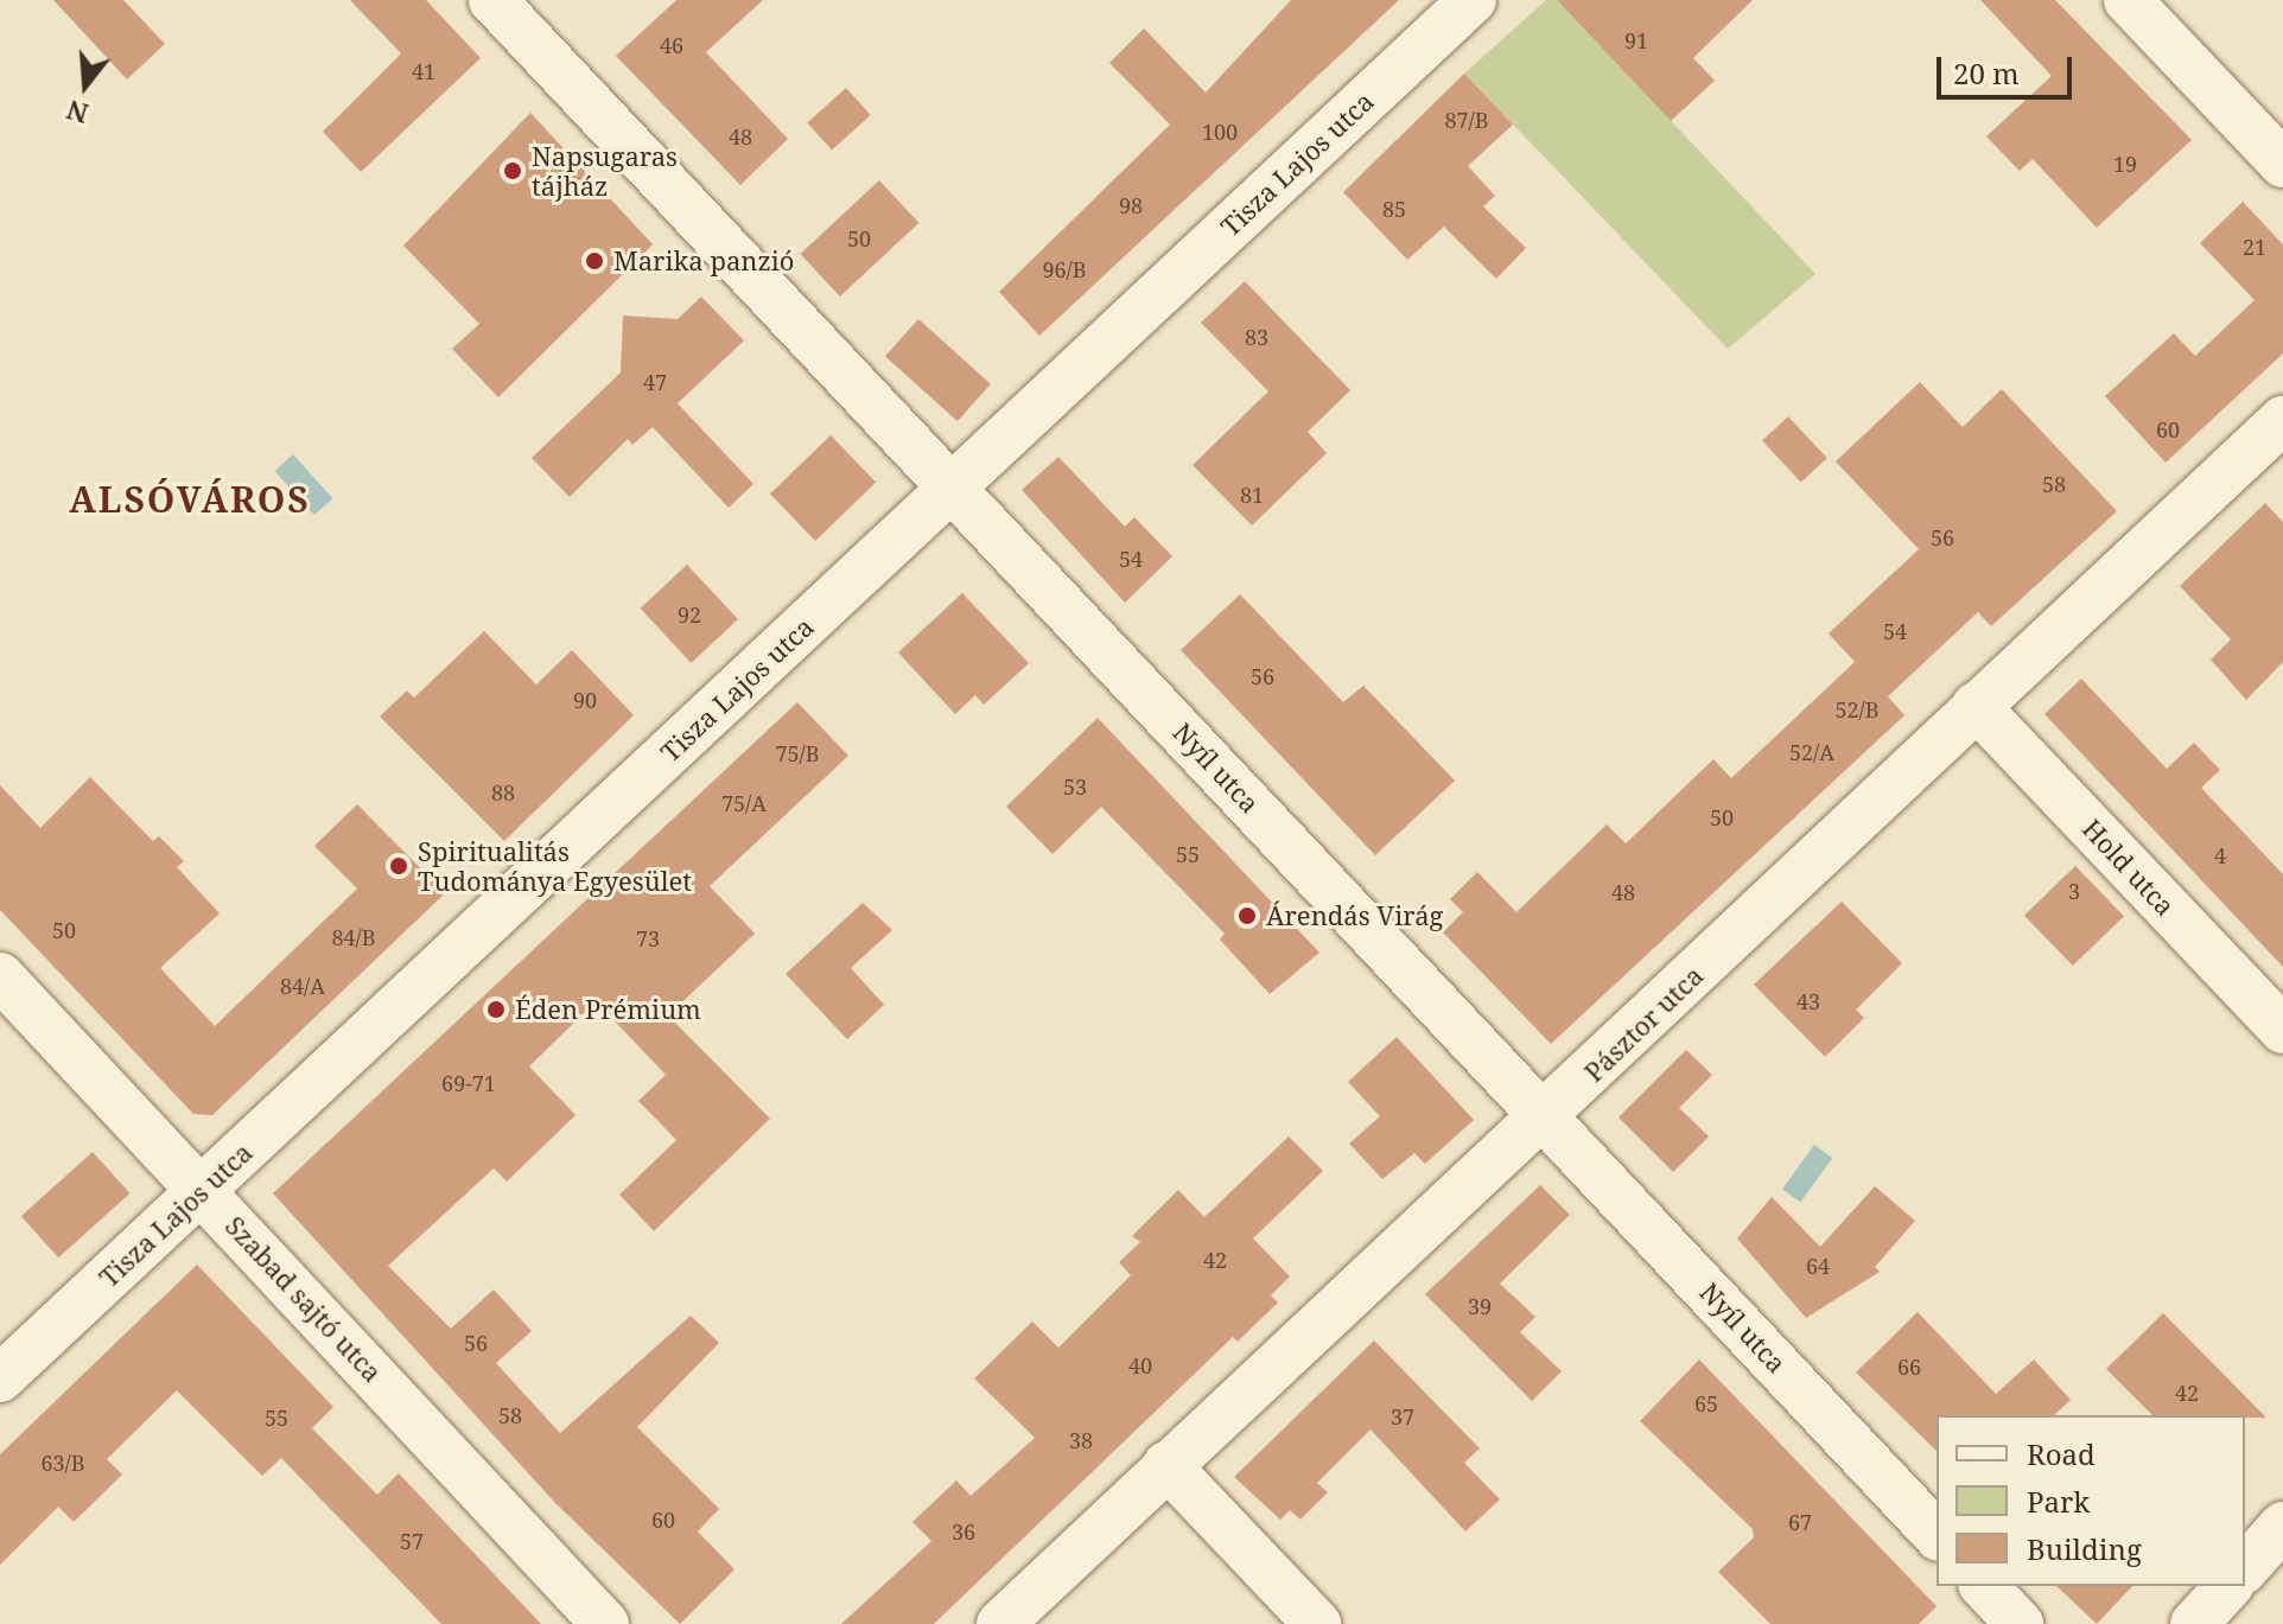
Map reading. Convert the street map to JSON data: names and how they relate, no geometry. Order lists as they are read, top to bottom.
{
  "streets": {
    "street": [
      "Tisza Lajos utca",
      "Nyíl utca",
      "Hold utca",
      "Pásztor utca",
      "Szabad sajtó utca"
    ]
  },
  "crossings": [
    ["Tisza Lajos utca", "Nyíl utca"],
    ["Tisza Lajos utca", "Szabad sajtó utca"],
    ["Nyíl utca", "Pásztor utca"],
    ["Hold utca", "Pásztor utca"]
  ],
  "districts": ["ALSÓVÁROS"],
  "places": [
    "Napsugaras tájház",
    "Marika panzió",
    "Spiritualitás Tudománya Egyesület",
    "Árendás Virág",
    "Éden Prémium"
  ],
  "house_numbers": [
    "91",
    "46",
    "41",
    "87/B",
    "100",
    "48",
    "19",
    "98",
    "85",
    "50",
    "21",
    "96/B",
    "83",
    "47",
    "60",
    "58",
    "81",
    "56",
    "54",
    "92",
    "54",
    "56",
    "90",
    "52/B",
    "52/A",
    "75/B",
    "53",
    "88",
    "75/A",
    "50",
    "55",
    "4",
    "3",
    "48",
    "50",
    "84/B",
    "73",
    "84/A",
    "43",
    "69-71",
    "42",
    "64",
    "39",
    "56",
    "40",
    "66",
    "42",
    "65",
    "58",
    "37",
    "55",
    "38",
    "63/B",
    "60",
    "67",
    "36",
    "57"
  ],
  "legend": ["Road", "Park", "Building"],
  "scale_bar": "20 m",
  "north": "bottom"
}
